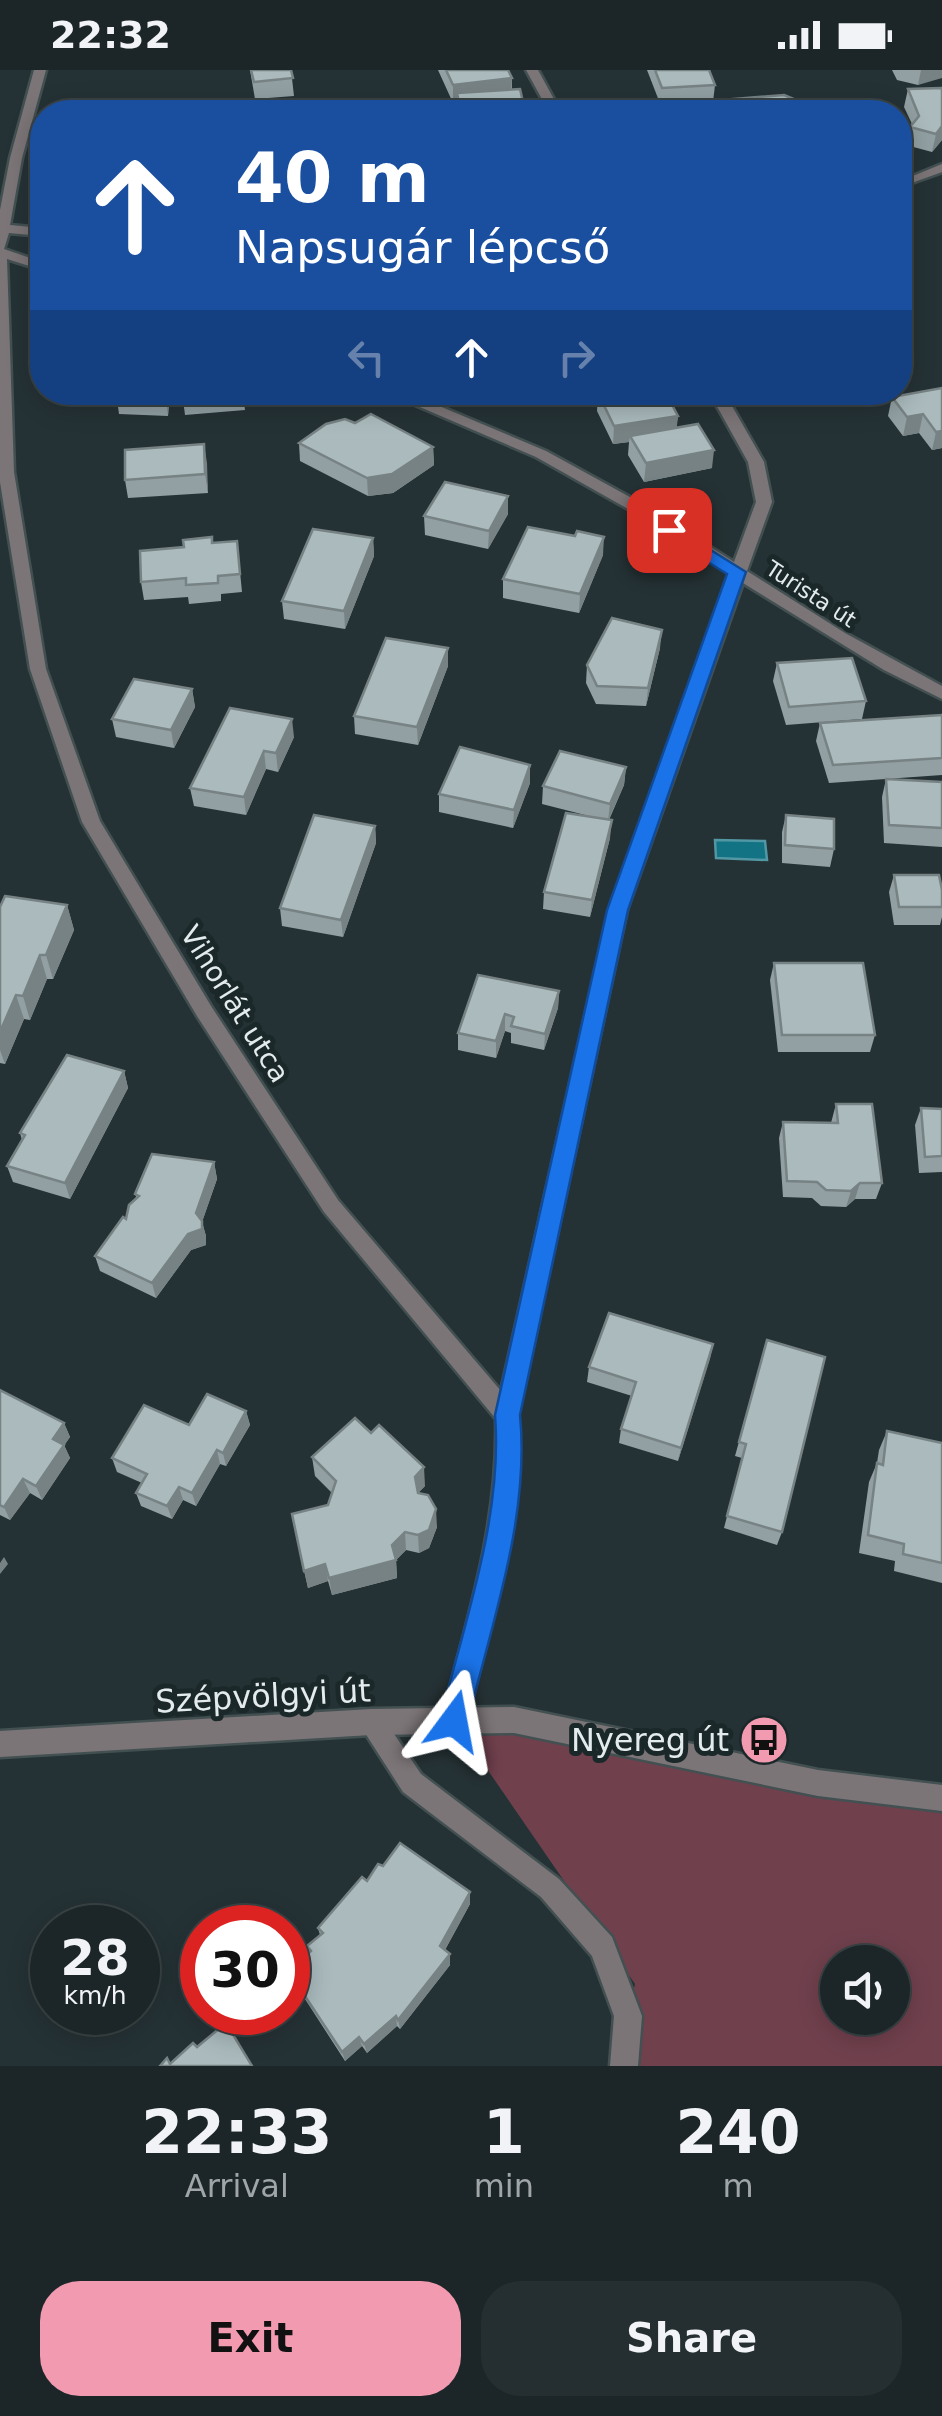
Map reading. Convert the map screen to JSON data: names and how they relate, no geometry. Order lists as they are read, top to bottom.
{
  "streets": {
    "street": ["Turista út", "Vihorlát utca", "Szépvölgyi út"]
  },
  "places": {
    "bus stop": ["Nyereg út"]
  },
  "page": {
    "status": "22:32",
    "turn": ["40 m", "Napsugár lépcső"],
    "speed": "28 km/h",
    "limit": "30",
    "eta": [
      "22:33",
      "Arrival",
      "1",
      "min",
      "240",
      "m"
    ],
    "buttons": ["Exit", "Share"]
  }
}
